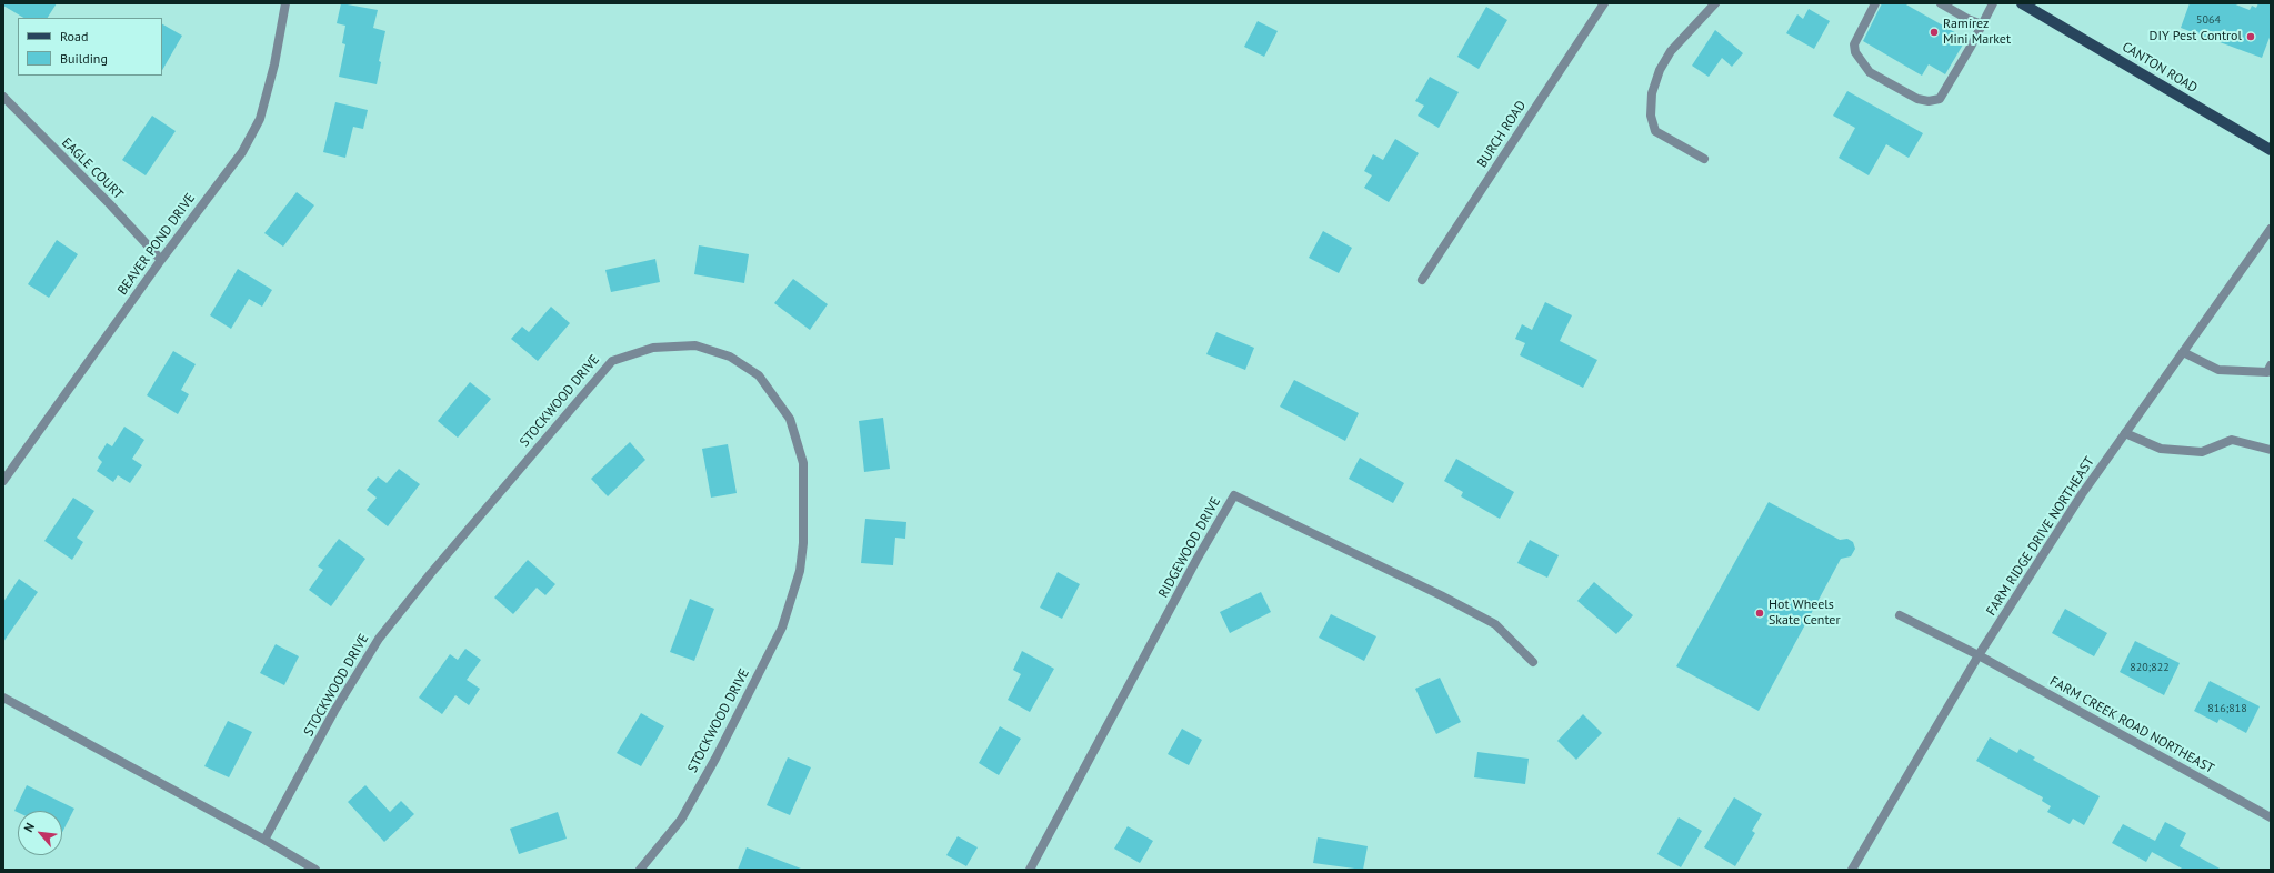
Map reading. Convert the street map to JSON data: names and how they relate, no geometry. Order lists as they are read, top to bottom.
{
  "streets": {
    "main road": ["CANTON ROAD"],
    "street": [
      "BURCH ROAD",
      "EAGLE COURT",
      "BEAVER POND DRIVE",
      "STOCKWOOD DRIVE",
      "FARM RIDGE DRIVE NORTHEAST",
      "RIDGEWOOD DRIVE",
      "FARM CREEK ROAD NORTHEAST"
    ]
  },
  "crossings": [
    ["EAGLE COURT", "BEAVER POND DRIVE"],
    ["FARM RIDGE DRIVE NORTHEAST", "FARM CREEK ROAD NORTHEAST"]
  ],
  "places": ["Ramírez Mini Market", "DIY Pest Control", "Hot Wheels Skate Center"],
  "house_numbers": ["5064", "820;822", "816;818"],
  "legend": ["Road", "Building"],
  "north": "top left"
}
